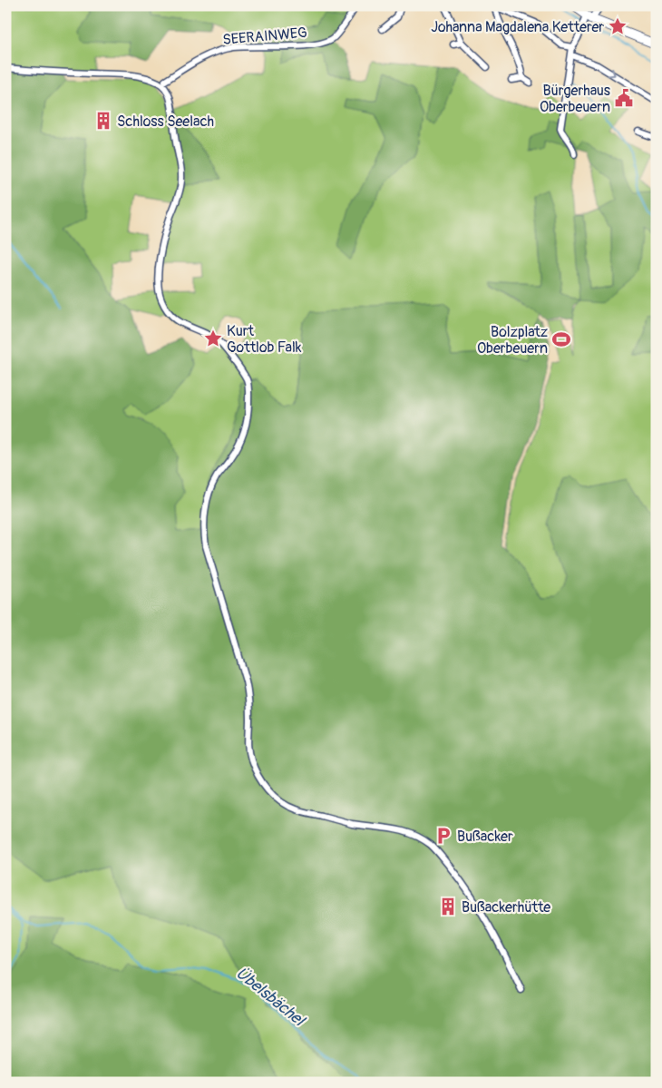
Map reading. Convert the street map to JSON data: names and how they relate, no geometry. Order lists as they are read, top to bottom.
{
  "streets": {
    "street": ["SEERAINWEG"]
  },
  "water": ["Übelsbächel"],
  "places": {
    "place": ["Johanna Magdalena Ketterer", "Kurt Gottlob Falk"],
    "public building": ["Bürgerhaus Oberbeuern"],
    "building": ["Schloss Seelach", "Bußackerhütte"],
    "sports": ["Bolzplatz Oberbeuern"],
    "parking": ["Bußacker"]
  }
}
